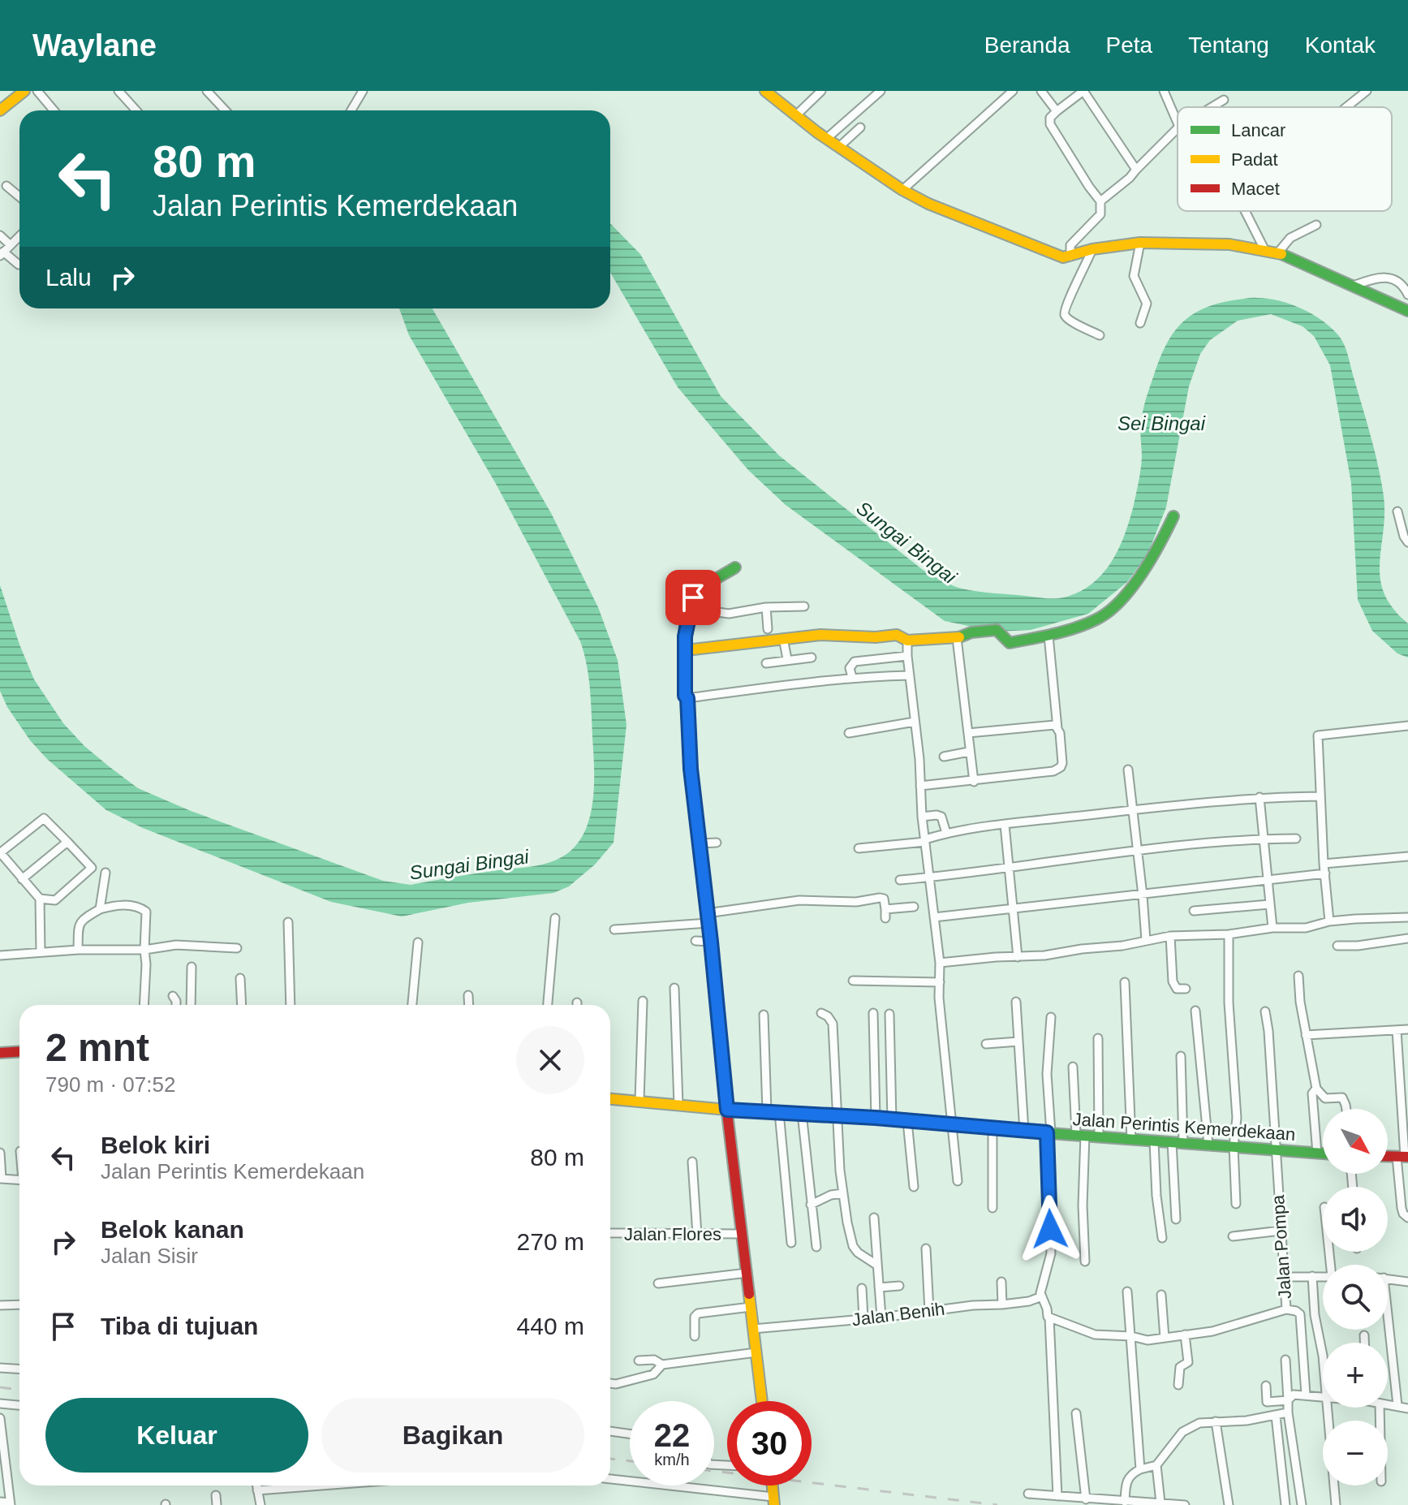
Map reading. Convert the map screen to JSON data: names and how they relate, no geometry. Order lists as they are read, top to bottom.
{
  "streets": {
    "street": [
      "Jalan Perintis Kemerdekaan",
      "Jalan Flores",
      "Jalan Pompa",
      "Jalan Benih"
    ]
  },
  "crossings": [
    ["Jalan Perintis Kemerdekaan", "Jalan Pompa"]
  ],
  "water": ["Sei Bingai", "Sungai Bingai"],
  "legend": ["Lancar", "Padat", "Macet"],
  "north": "bottom right",
  "page": {
    "header": "Waylane",
    "nav": [
      "Beranda",
      "Peta",
      "Tentang",
      "Kontak"
    ],
    "turn": ["80 m", "Jalan Perintis Kemerdekaan"],
    "then": "Lalu",
    "heading": ["2 mnt", "790 m · 07:52"],
    "map_buttons": ["+", "−"],
    "list": [
      {
        "name": "Belok kiri",
        "note": "Jalan Perintis Kemerdekaan",
        "value": "80 m"
      },
      {
        "name": "Belok kanan",
        "note": "Jalan Sisir",
        "value": "270 m"
      },
      {
        "name": "Tiba di tujuan",
        "value": "440 m"
      }
    ],
    "buttons": ["Keluar", "Bagikan"],
    "speed": "22 km/h",
    "limit": "30"
  }
}
